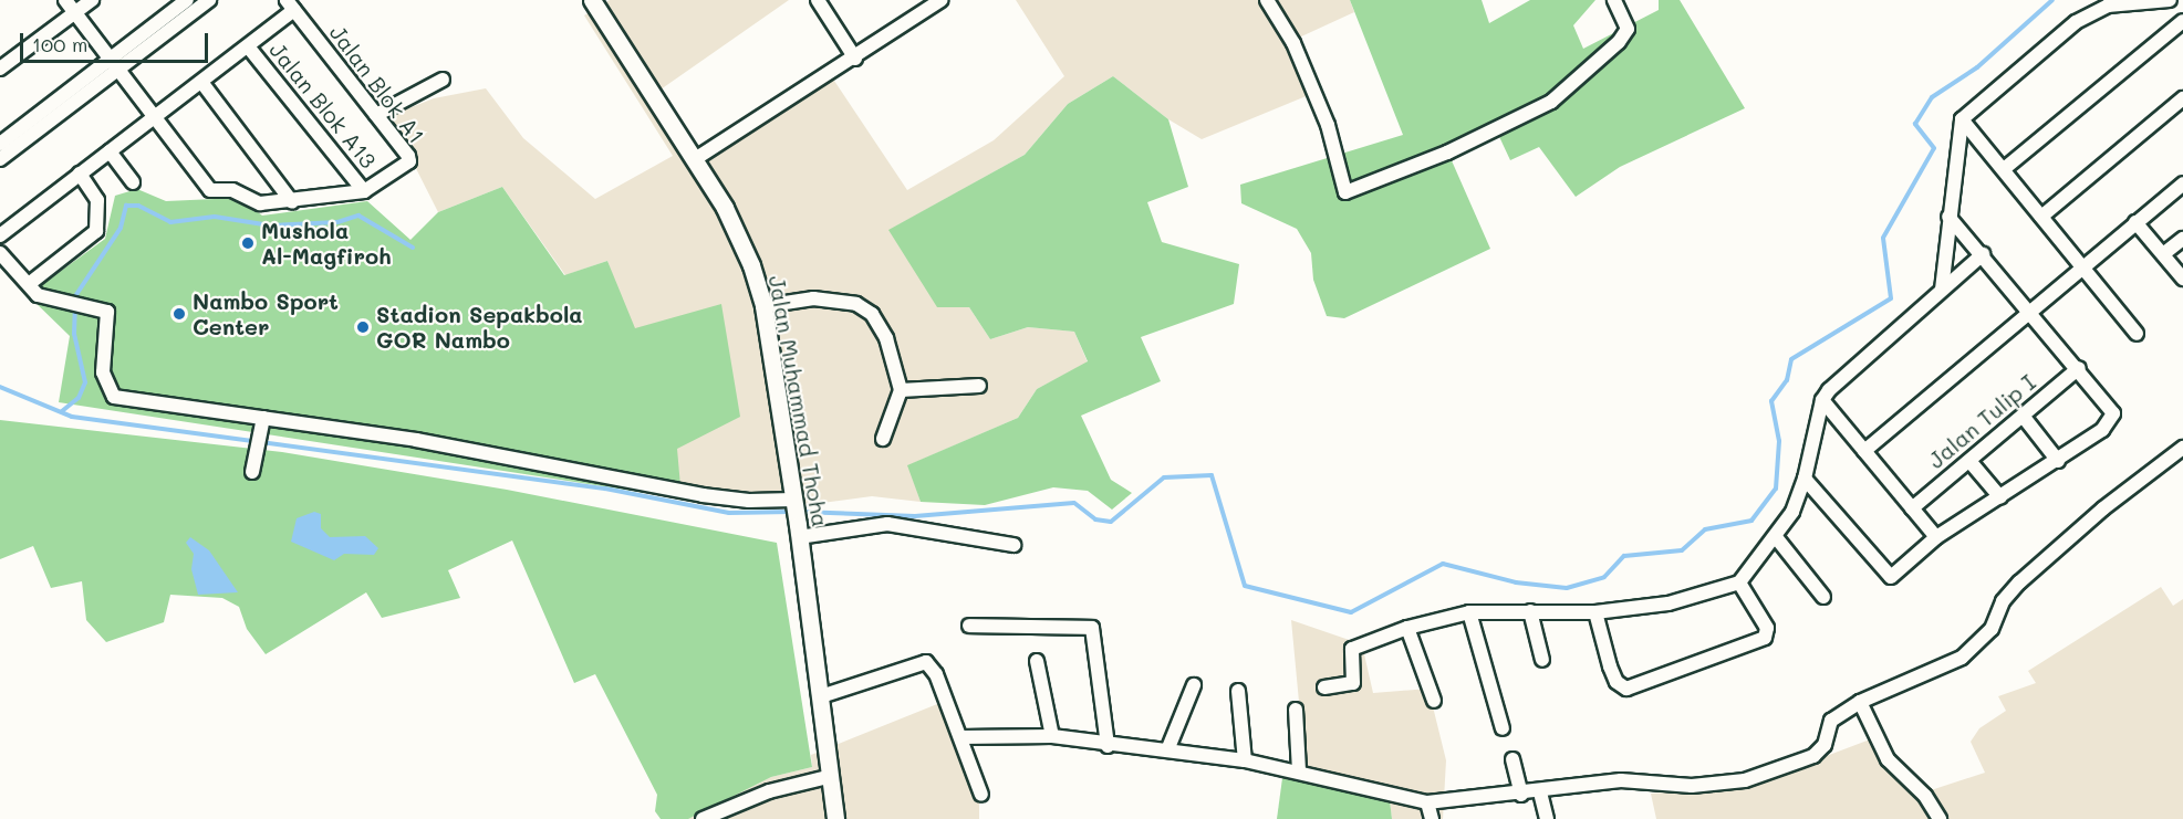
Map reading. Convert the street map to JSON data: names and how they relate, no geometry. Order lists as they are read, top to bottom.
{
  "streets": {
    "main road": ["Jalan Muhammad Thoha"],
    "street": ["Jalan Blok A1", "Jalan Blok A13", "Jalan Tulip I"]
  },
  "crossings": [
    ["Jalan Blok A1", "Jalan Blok A13"]
  ],
  "places": ["Mushola Al-Magfiroh", "Nambo Sport Center", "Stadion Sepakbola GOR Nambo"],
  "scale_bar": "100 m"
}
